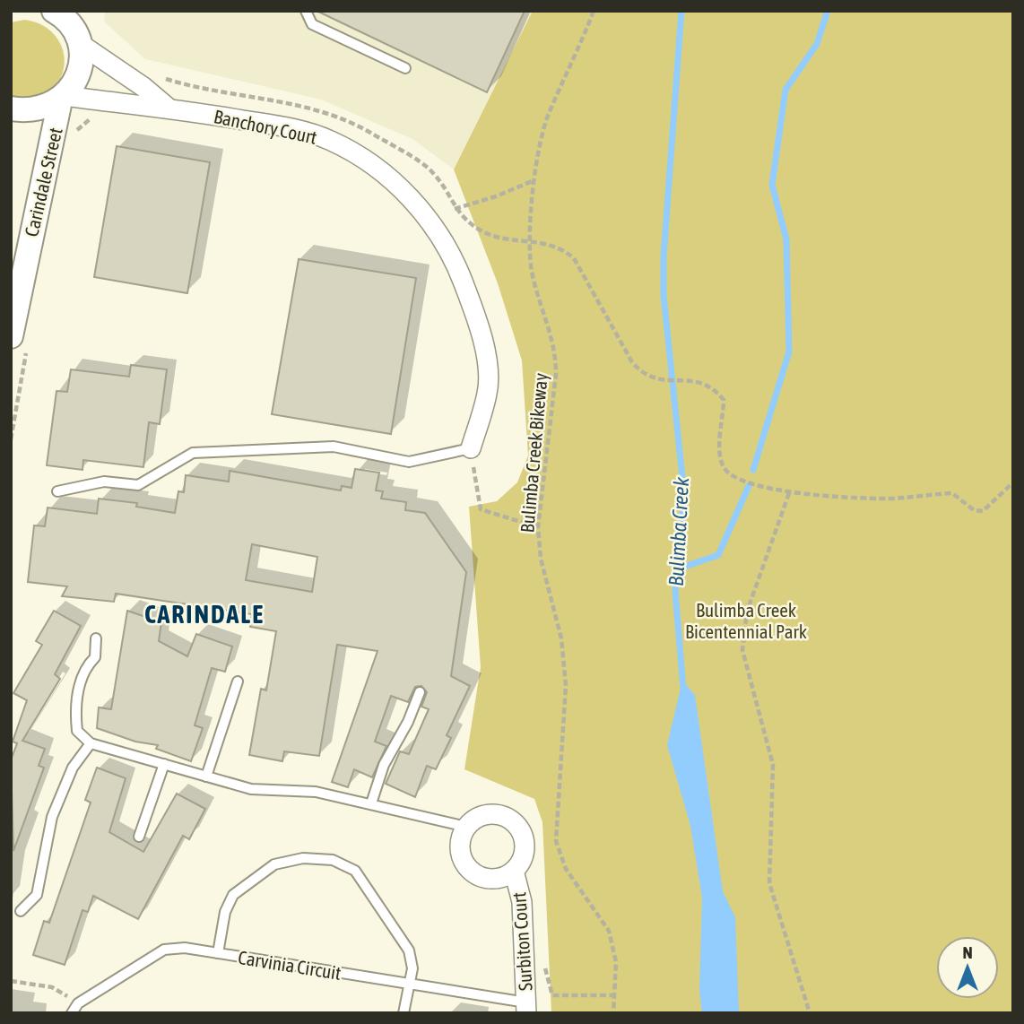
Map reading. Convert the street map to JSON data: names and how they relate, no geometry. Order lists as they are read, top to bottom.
{
  "streets": {
    "street": ["Banchory Court", "Carindale Street", "Surbiton Court"],
    "lane": ["Carvinia Circuit"],
    "path": ["Bulimba Creek Bikeway"]
  },
  "crossings": [
    ["Banchory Court", "Carindale Street"],
    ["Surbiton Court", "Carvinia Circuit"]
  ],
  "districts": ["CARINDALE"],
  "water": ["Bulimba Creek"],
  "parks": ["Bulimba Creek Bicentennial Park"],
  "north": "top"
}
